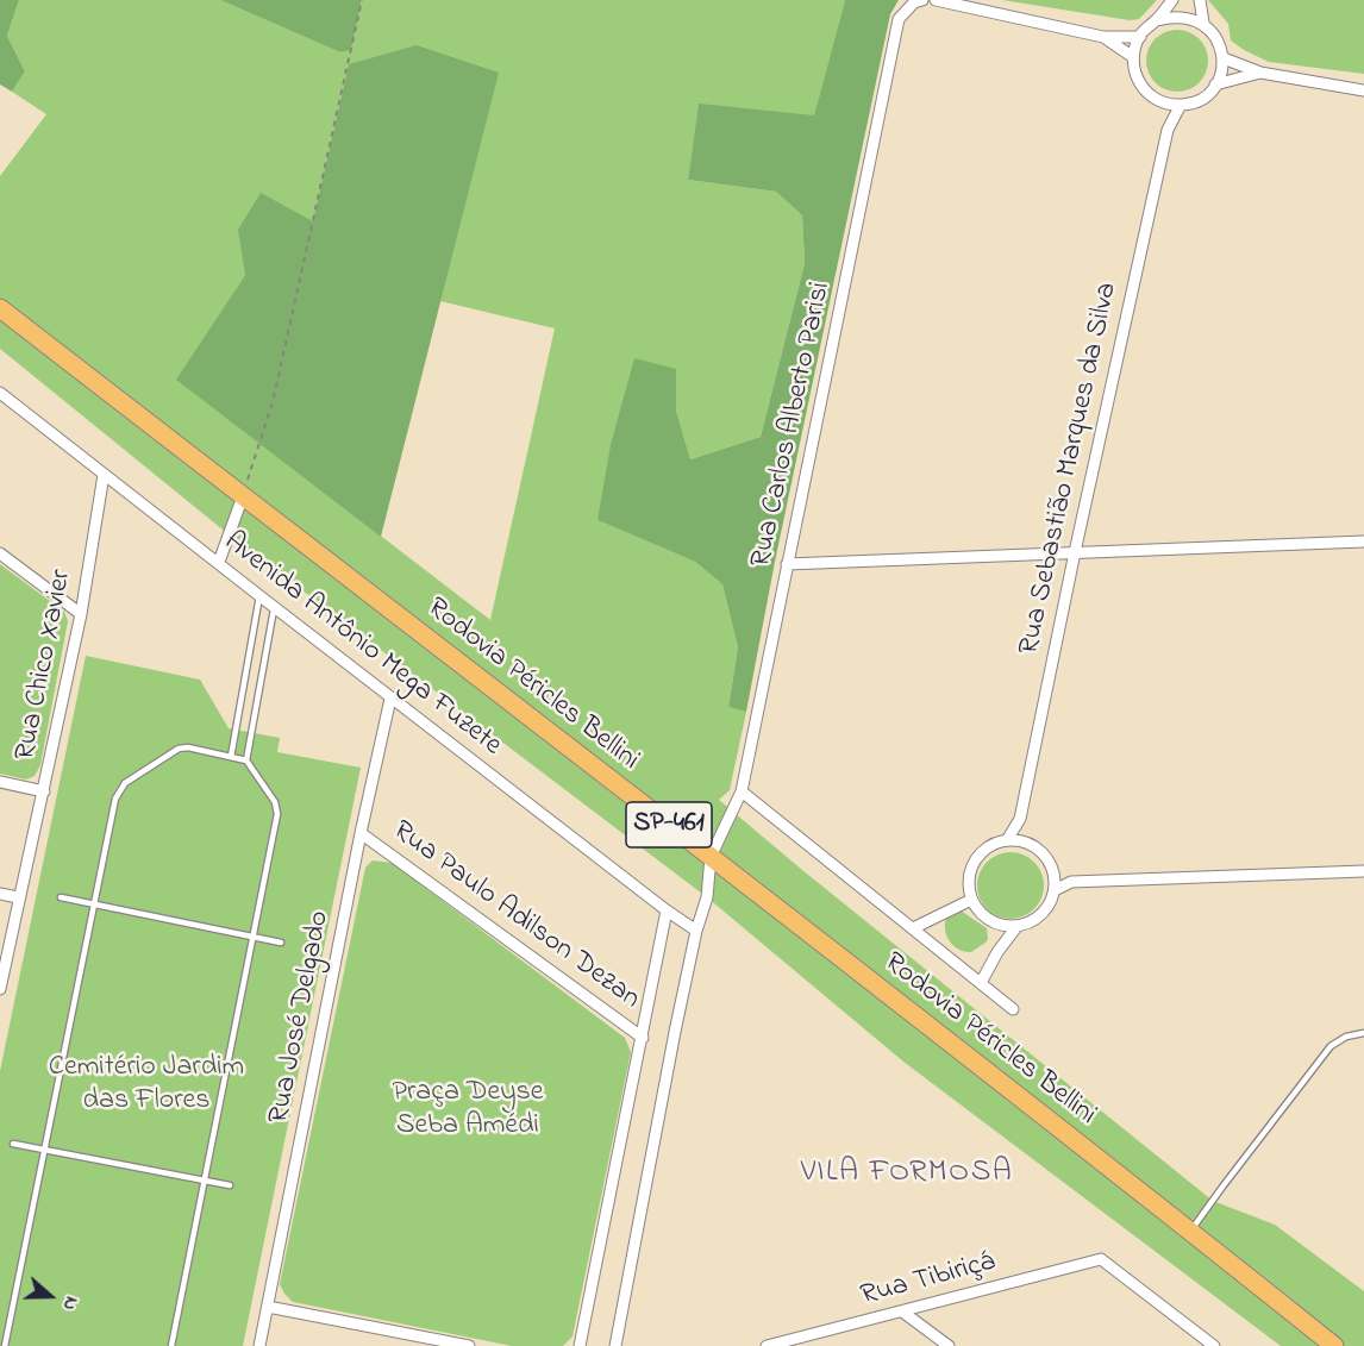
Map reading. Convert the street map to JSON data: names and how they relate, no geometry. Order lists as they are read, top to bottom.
{
  "streets": {
    "main road": ["Rodovia Péricles Bellini", "SP-461"],
    "street": [
      "Rua Carlos Alberto Parisi",
      "Rua Sebastião Marques da Silva",
      "Avenida Antônio Mega Fuzete",
      "Rua Chico Xavier",
      "Rua Paulo Adilson Dezan",
      "Rua José Delgado",
      "Rua Tibiriçá"
    ]
  },
  "crossings": [
    ["Rua Carlos Alberto Parisi", "Rodovia Péricles Bellini"],
    ["Avenida Antônio Mega Fuzete", "Rua Chico Xavier"],
    ["Avenida Antônio Mega Fuzete", "Rua José Delgado"],
    ["Rua Paulo Adilson Dezan", "Rua José Delgado"]
  ],
  "districts": ["VILA FORMOSA"],
  "parks": ["Cemitério Jardim das Flores", "Praça Deyse Seba Amédi"],
  "north": "right"
}
